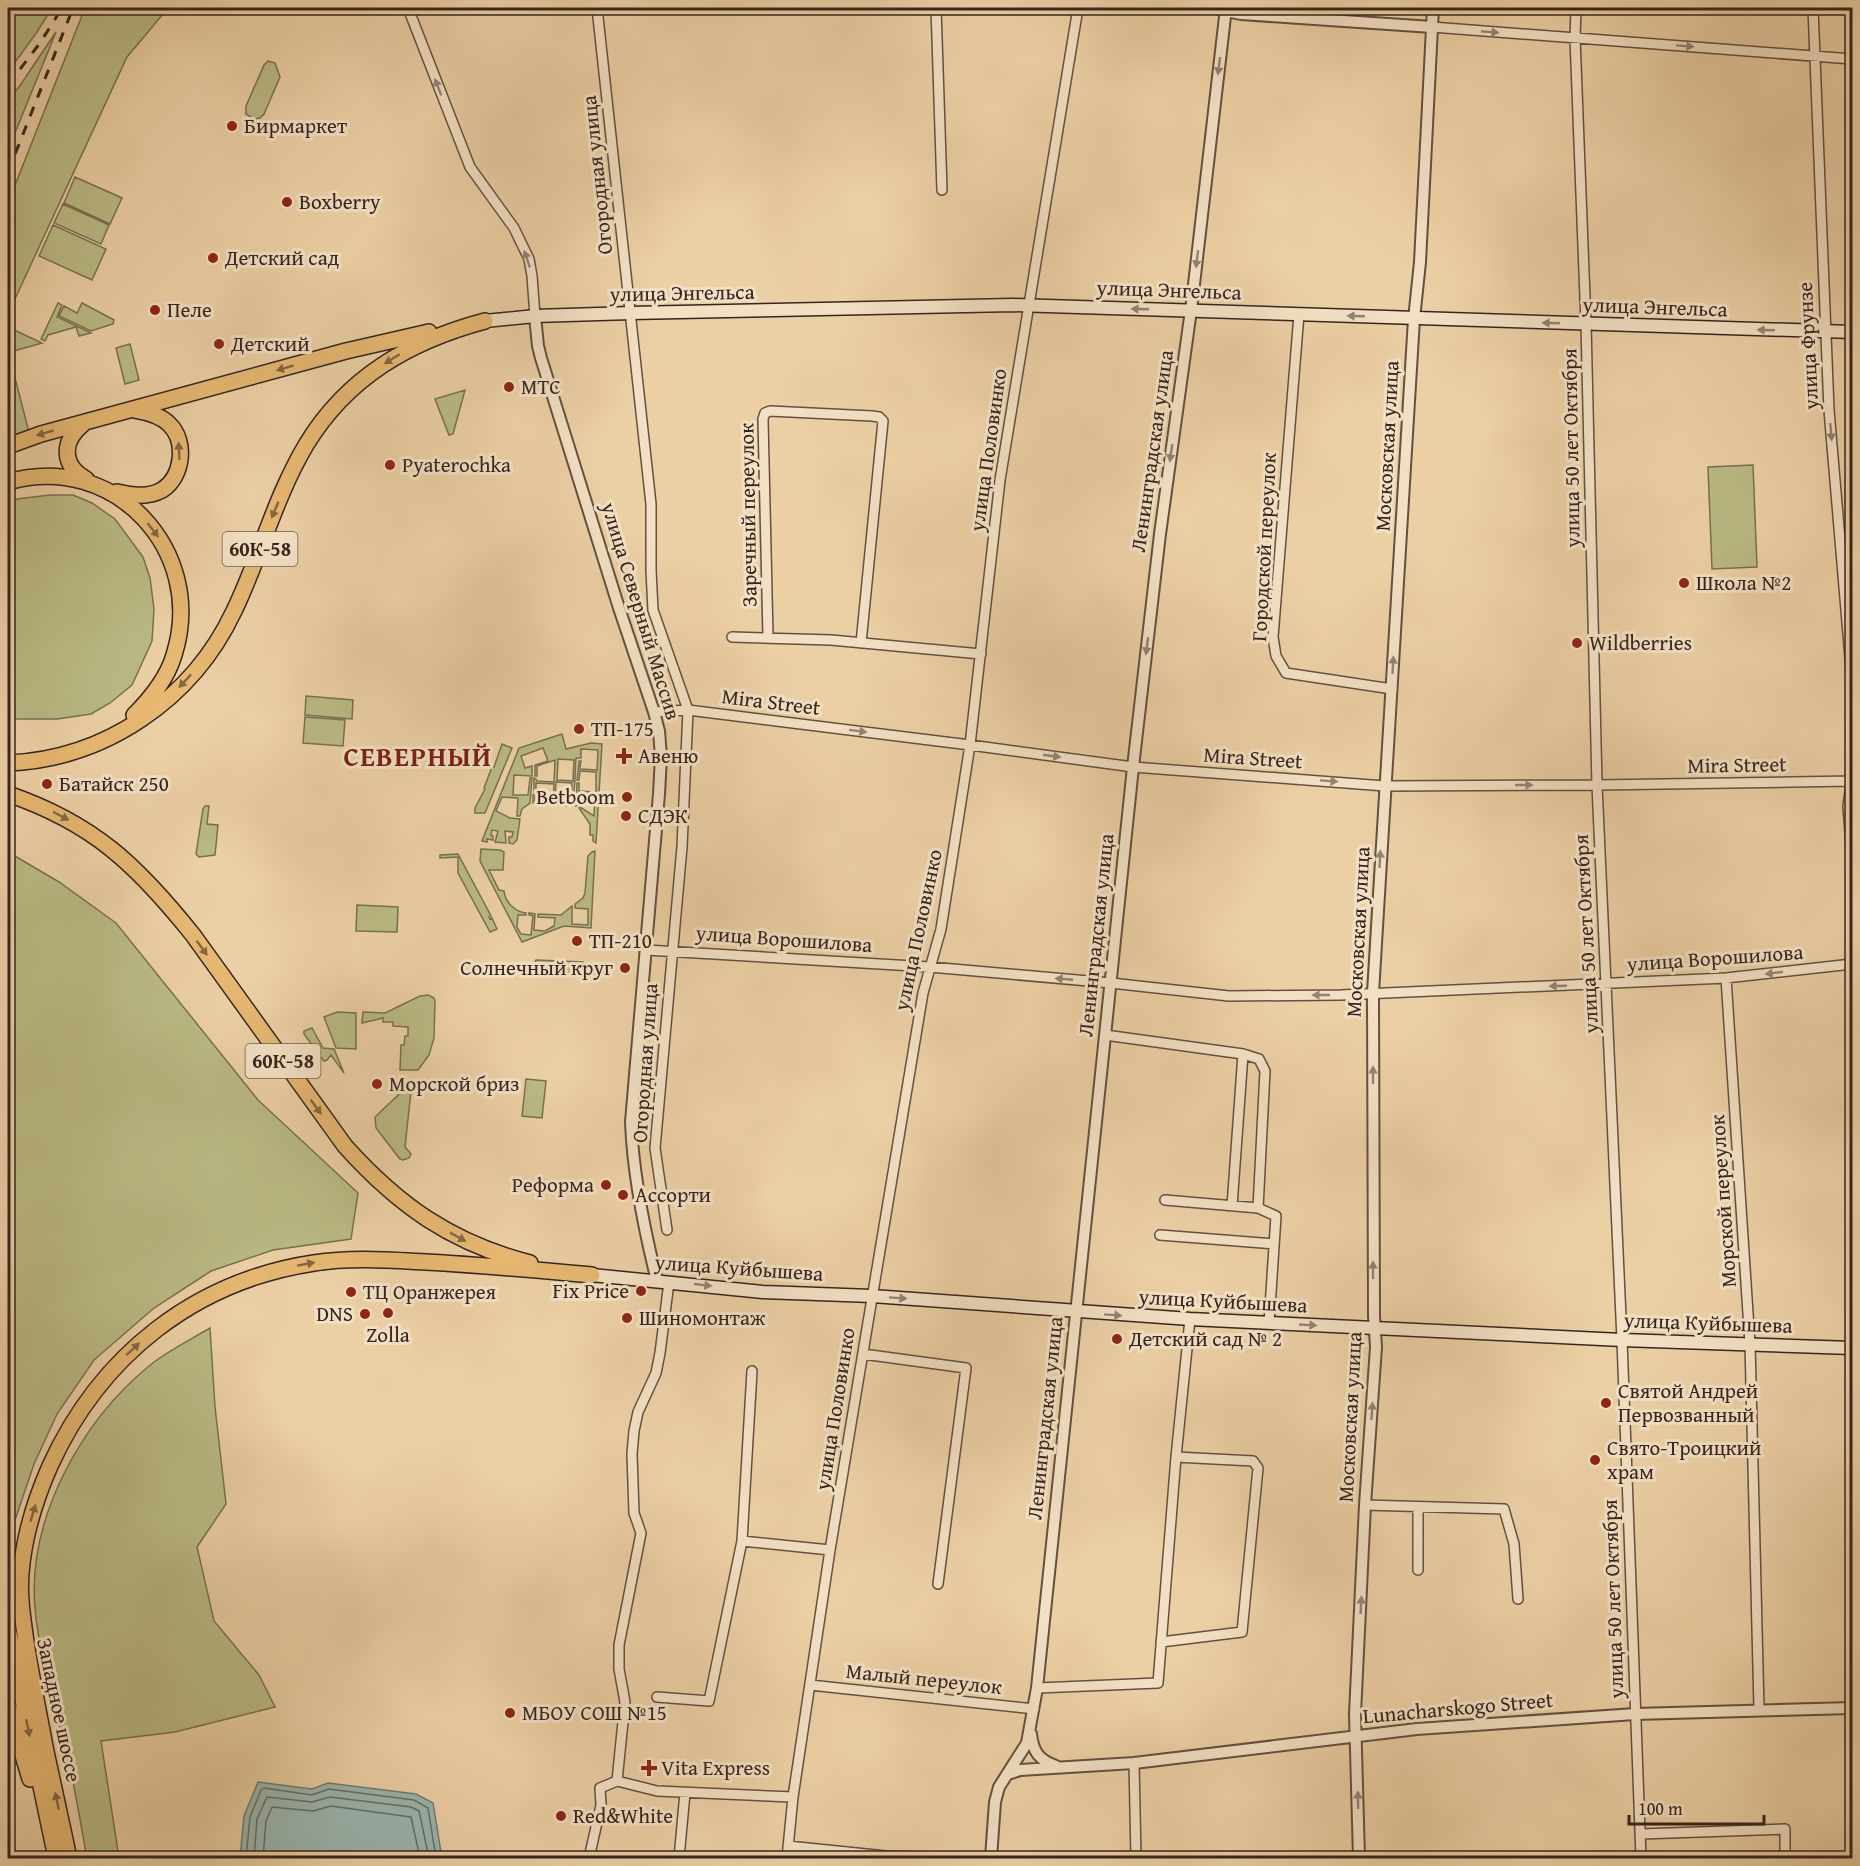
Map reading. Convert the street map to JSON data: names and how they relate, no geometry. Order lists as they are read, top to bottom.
{
  "streets": {
    "highway": ["60К-58", "Западное шоссе"],
    "main road": ["улица Энгельса", "улица Куйбышева"],
    "street": [
      "Огородная улица",
      "улица Фрунзе",
      "Московская улица",
      "улица 50 лет Октября",
      "улица Половинко",
      "Ленинградская улица",
      "Заречный переулок",
      "Городской переулок",
      "улица Северный Массив",
      "Mira Street",
      "улица Ворошилова",
      "Морской переулок",
      "Малый переулок",
      "Lunacharskogo Street"
    ]
  },
  "crossings": [
    ["Огородная улица", "улица Энгельса"],
    ["Огородная улица", "Mira Street"],
    ["Огородная улица", "улица Ворошилова"],
    ["улица Энгельса", "улица Фрунзе"],
    ["улица Энгельса", "Московская улица"],
    ["улица Энгельса", "улица 50 лет Октября"],
    ["улица Энгельса", "улица Половинко"],
    ["улица Энгельса", "Ленинградская улица"],
    ["улица Энгельса", "Городской переулок"],
    ["улица Энгельса", "60К-58"],
    ["улица Энгельса", "улица Северный Массив"],
    ["Московская улица", "Городской переулок"],
    ["Московская улица", "Mira Street"],
    ["Московская улица", "улица Ворошилова"],
    ["Московская улица", "улица Куйбышева"],
    ["Московская улица", "Lunacharskogo Street"],
    ["улица 50 лет Октября", "Mira Street"],
    ["улица 50 лет Октября", "улица Ворошилова"],
    ["улица 50 лет Октября", "улица Куйбышева"],
    ["улица 50 лет Октября", "Lunacharskogo Street"],
    ["улица Половинко", "Заречный переулок"],
    ["улица Половинко", "Mira Street"],
    ["улица Половинко", "улица Ворошилова"],
    ["улица Половинко", "улица Куйбышева"],
    ["улица Половинко", "Малый переулок"],
    ["Ленинградская улица", "Mira Street"],
    ["Ленинградская улица", "улица Ворошилова"],
    ["Ленинградская улица", "улица Куйбышева"],
    ["Ленинградская улица", "Малый переулок"],
    ["Ленинградская улица", "Lunacharskogo Street"],
    ["60К-58", "улица Куйбышева"],
    ["улица Северный Массив", "Mira Street"],
    ["улица Северный Массив", "улица Ворошилова"],
    ["улица Северный Массив", "улица Куйбышева"],
    ["улица Ворошилова", "Морской переулок"],
    ["Морской переулок", "улица Куйбышева"],
    ["Морской переулок", "Lunacharskogo Street"]
  ],
  "one_way": [
    "улица Энгельса",
    "улица Фрунзе",
    "Московская улица",
    "Ленинградская улица",
    "Mira Street",
    "улица Ворошилова",
    "улица Куйбышева"
  ],
  "districts": ["СЕВЕРНЫЙ"],
  "places": {
    "other": [
      "Бирмаркет",
      "Boxberry",
      "Детский сад",
      "Пеле",
      "Детский",
      "МТС",
      "Pyaterochka",
      "Школа №2",
      "Wildberries",
      "ТП-175",
      "Батайск 250",
      "Betboom",
      "СДЭК",
      "ТП-210",
      "Солнечный круг",
      "Морской бриз",
      "Реформа",
      "Ассорти",
      "Fix Price",
      "ТЦ Оранжерея",
      "Zolla",
      "DNS",
      "Шиномонтаж",
      "Детский сад № 2",
      "Святой Андрей Первозванный",
      "Свято-Троицкий храм",
      "МБОУ СОШ №15",
      "Red&White"
    ],
    "health": ["Авеню", "Vita Express"]
  },
  "scale_bar": "100 m"
}
